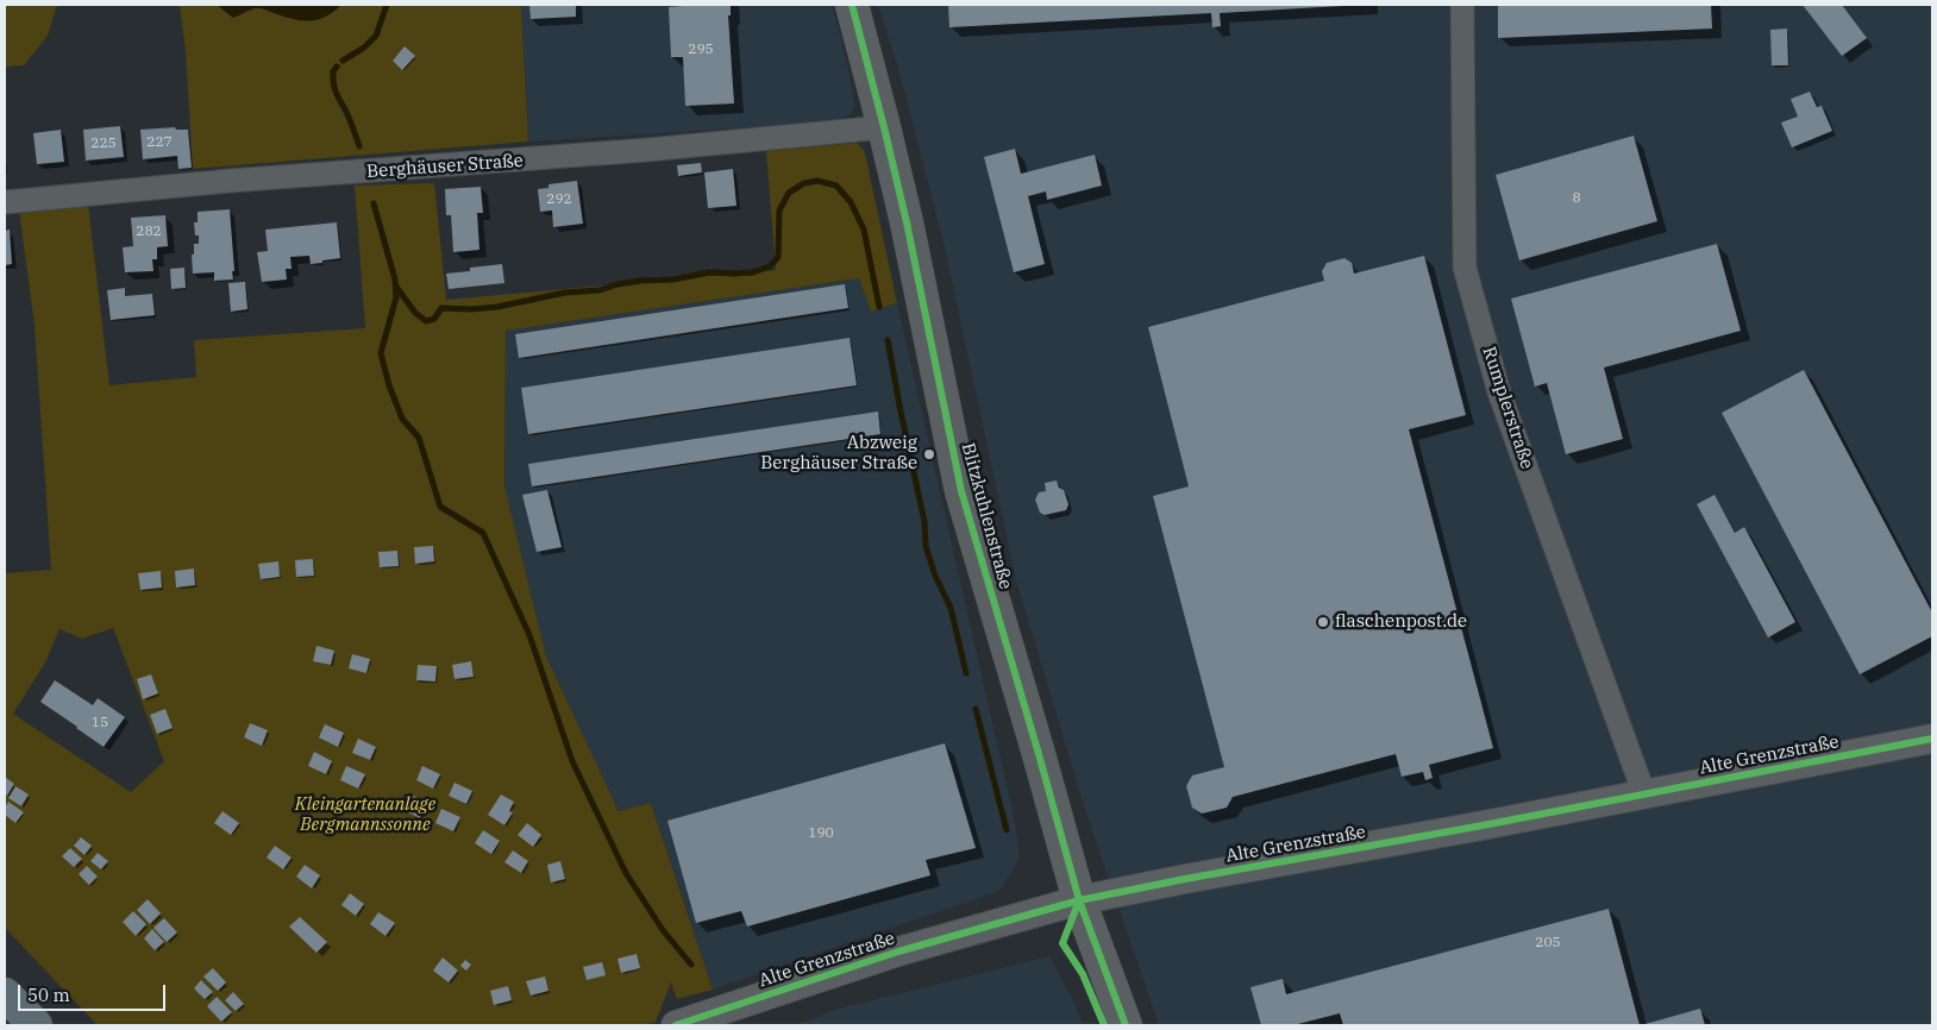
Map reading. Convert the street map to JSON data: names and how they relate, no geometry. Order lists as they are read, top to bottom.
{
  "streets": {
    "main road": ["Blitzkuhlenstraße"],
    "street": ["Berghäuser Straße", "Rumplerstraße", "Alte Grenzstraße"]
  },
  "crossings": [
    ["Berghäuser Straße", "Blitzkuhlenstraße"],
    ["Rumplerstraße", "Alte Grenzstraße"],
    ["Blitzkuhlenstraße", "Alte Grenzstraße"]
  ],
  "parks": ["Kleingartenanlage Bergmannssonne"],
  "places": ["Abzweig Berghäuser Straße", "flaschenpost.de"],
  "house_numbers": [
    "295",
    "227",
    "225",
    "8",
    "292",
    "282",
    "15",
    "190",
    "205"
  ],
  "scale_bar": "50 m"
}
